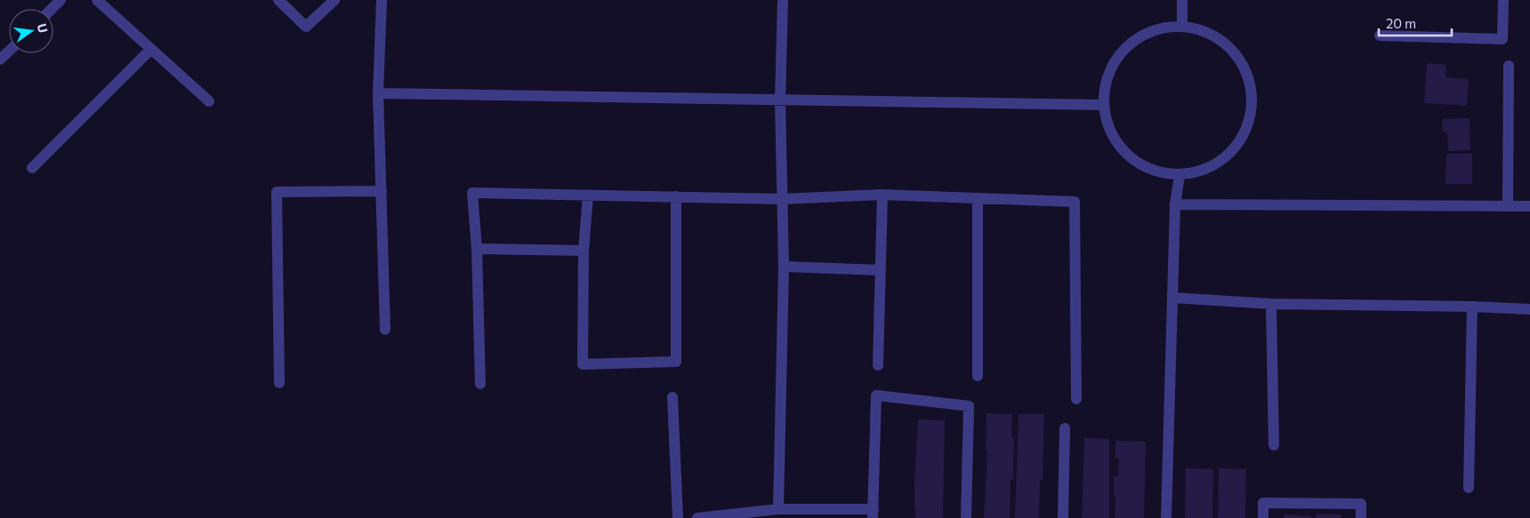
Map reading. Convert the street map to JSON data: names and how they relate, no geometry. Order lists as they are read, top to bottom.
{
  "scale_bar": "20 m",
  "north": "right"
}
